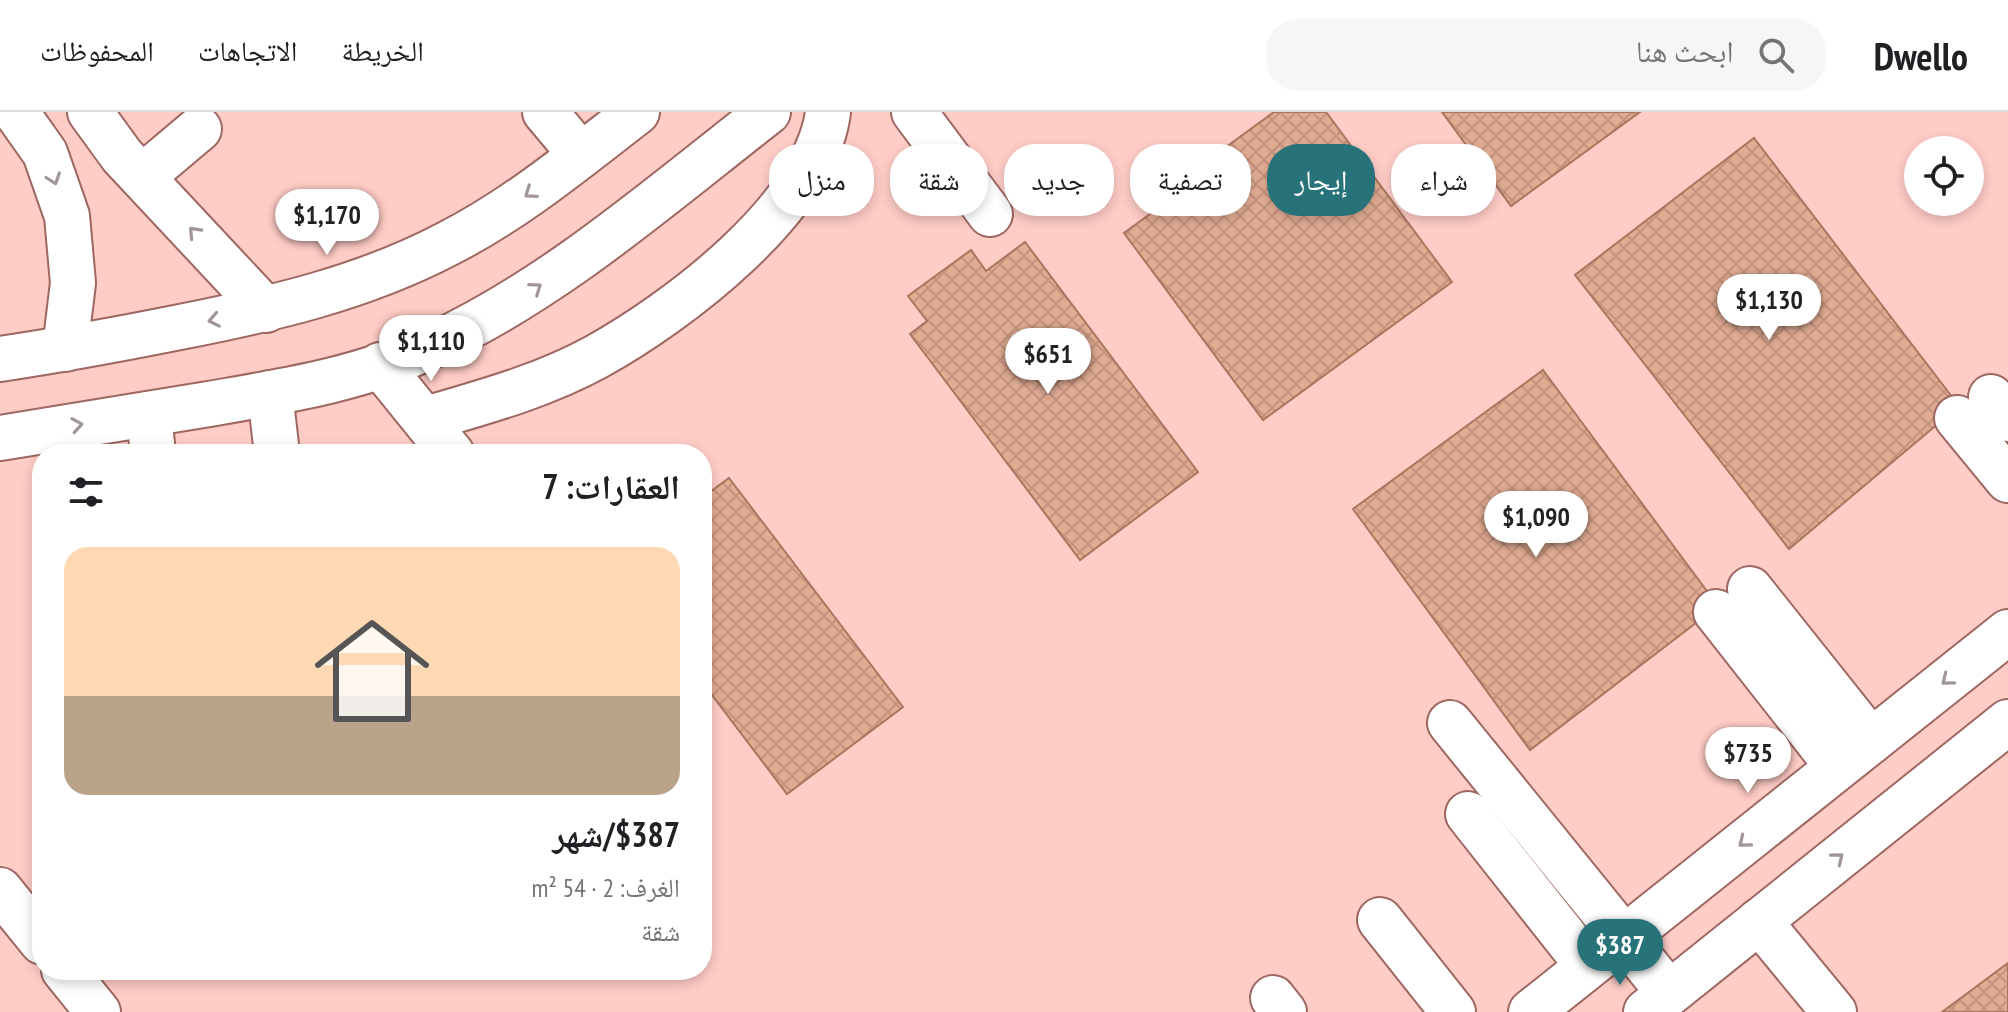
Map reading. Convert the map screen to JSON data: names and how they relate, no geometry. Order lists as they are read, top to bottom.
{
  "page": {
    "header": "Dwello",
    "search": "ابحث هنا",
    "nav": ["الخريطة", "الاتجاهات", "المحفوظات"],
    "chip": [
      "شراء",
      "إيجار",
      "تصفية",
      "جديد",
      "شقة",
      "منزل"
    ],
    "price": [
      "$1,170",
      "$1,130",
      "$1,110",
      "$651",
      "$1,090",
      "$735",
      "$387"
    ],
    "heading": "العقارات: 7",
    "list": [
      {
        "name": "$387/شهر",
        "note": "الغرف: 2 · 54 m² · شقة"
      }
    ]
  }
}
